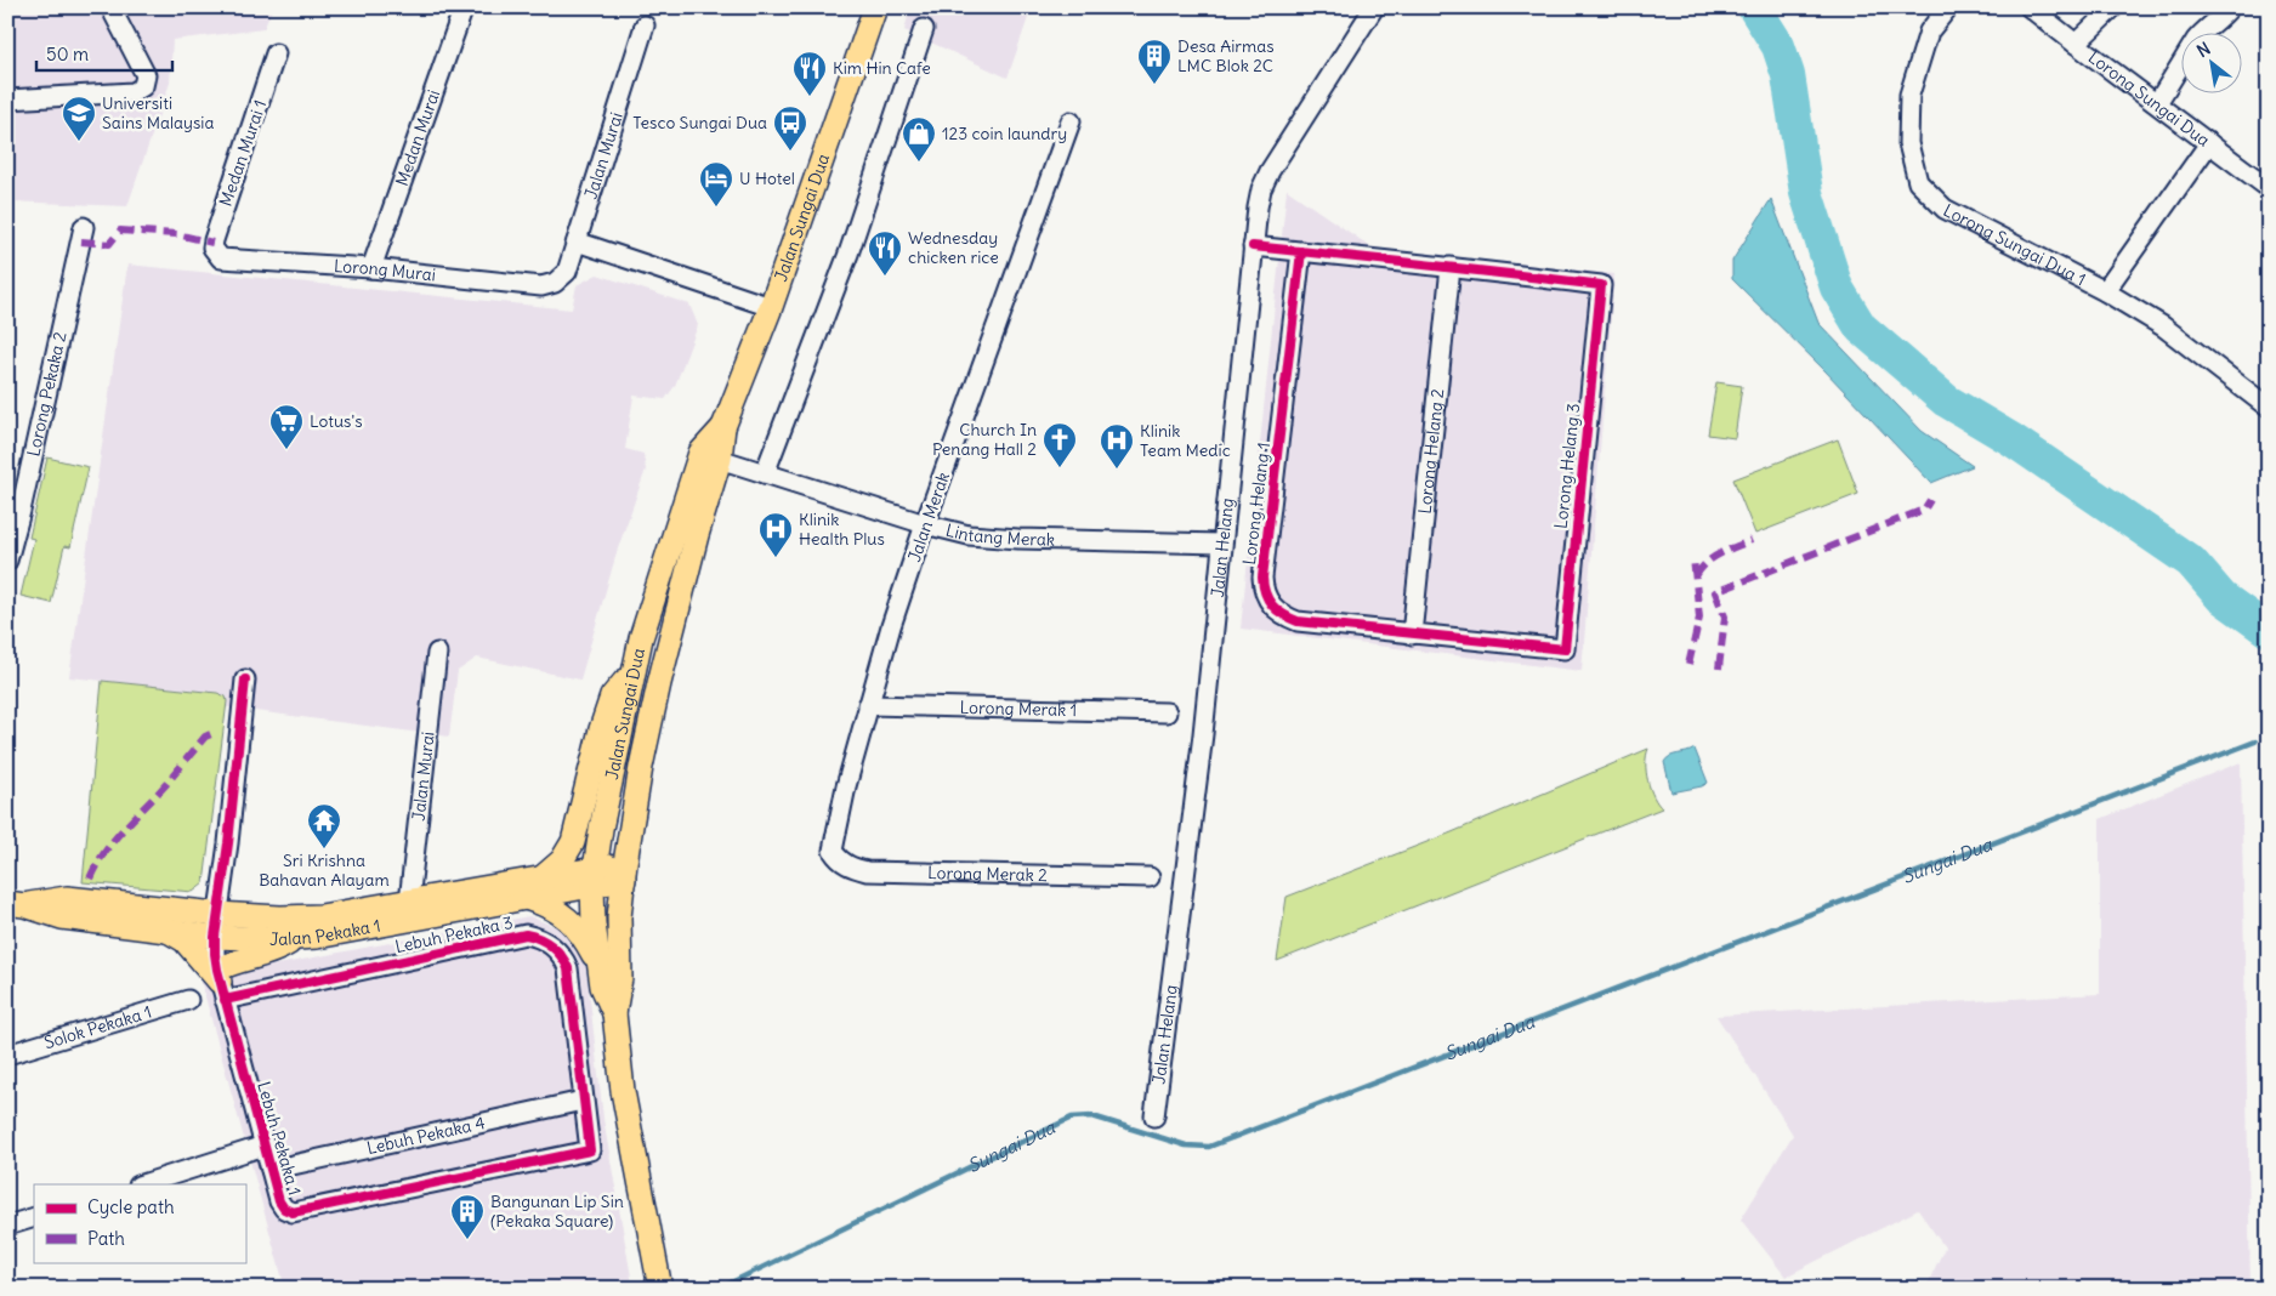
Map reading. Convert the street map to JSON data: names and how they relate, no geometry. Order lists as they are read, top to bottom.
{
  "streets": {
    "main road": ["Jalan Sungai Dua", "Jalan Pekaka 1"],
    "street": [
      "Lorong Sungai Dua",
      "Medan Murai",
      "Medan Murai 1",
      "Jalan Murai",
      "Lorong Sungai Dua 1",
      "Lorong Murai",
      "Lorong Pekaka 2",
      "Lorong Helang 2",
      "Lorong Helang 3",
      "Lorong Helang 1",
      "Jalan Merak",
      "Lintang Merak",
      "Jalan Helang",
      "Lorong Merak 1",
      "Lorong Merak 2",
      "Lebuh Pekaka 3",
      "Solok Pekaka 1",
      "Lebuh Pekaka 4",
      "Lebuh Pekaka 1"
    ]
  },
  "crossings": [
    ["Medan Murai", "Lorong Murai"],
    ["Medan Murai 1", "Lorong Murai"],
    ["Jalan Murai", "Lorong Murai"],
    ["Jalan Murai", "Jalan Pekaka 1"],
    ["Jalan Sungai Dua", "Lintang Merak"],
    ["Jalan Sungai Dua", "Jalan Pekaka 1"],
    ["Lorong Helang 2", "Lorong Helang 3"],
    ["Lorong Helang 2", "Lorong Helang 1"],
    ["Lorong Helang 3", "Lorong Helang 1"],
    ["Jalan Merak", "Lintang Merak"],
    ["Jalan Merak", "Lorong Merak 1"],
    ["Jalan Merak", "Lorong Merak 2"],
    ["Lintang Merak", "Jalan Helang"],
    ["Jalan Pekaka 1", "Lebuh Pekaka 1"],
    ["Lebuh Pekaka 3", "Lebuh Pekaka 4"],
    ["Lebuh Pekaka 3", "Lebuh Pekaka 1"],
    ["Lebuh Pekaka 4", "Lebuh Pekaka 1"]
  ],
  "water": ["Sungai Dua"],
  "places": {
    "building": ["Desa Airmas LMC Blok 2C", "Bangunan Lip Sin (Pekaka Square)"],
    "restaurant": ["Kim Hin Cafe", "Wednesday chicken rice"],
    "school or university": ["Universiti Sains Malaysia"],
    "bus stop": ["Tesco Sungai Dua"],
    "shop": ["123 coin laundry"],
    "hotel": ["U Hotel"],
    "supermarket": ["Lotus's"],
    "church": ["Church In Penang Hall 2"],
    "hospital": ["Klinik Team Medic", "Klinik Health Plus"],
    "temple": ["Sri Krishna Bahavan Alayam"]
  },
  "legend": ["Cycle path", "Path"],
  "scale_bar": "50 m",
  "north": "top left"
}
